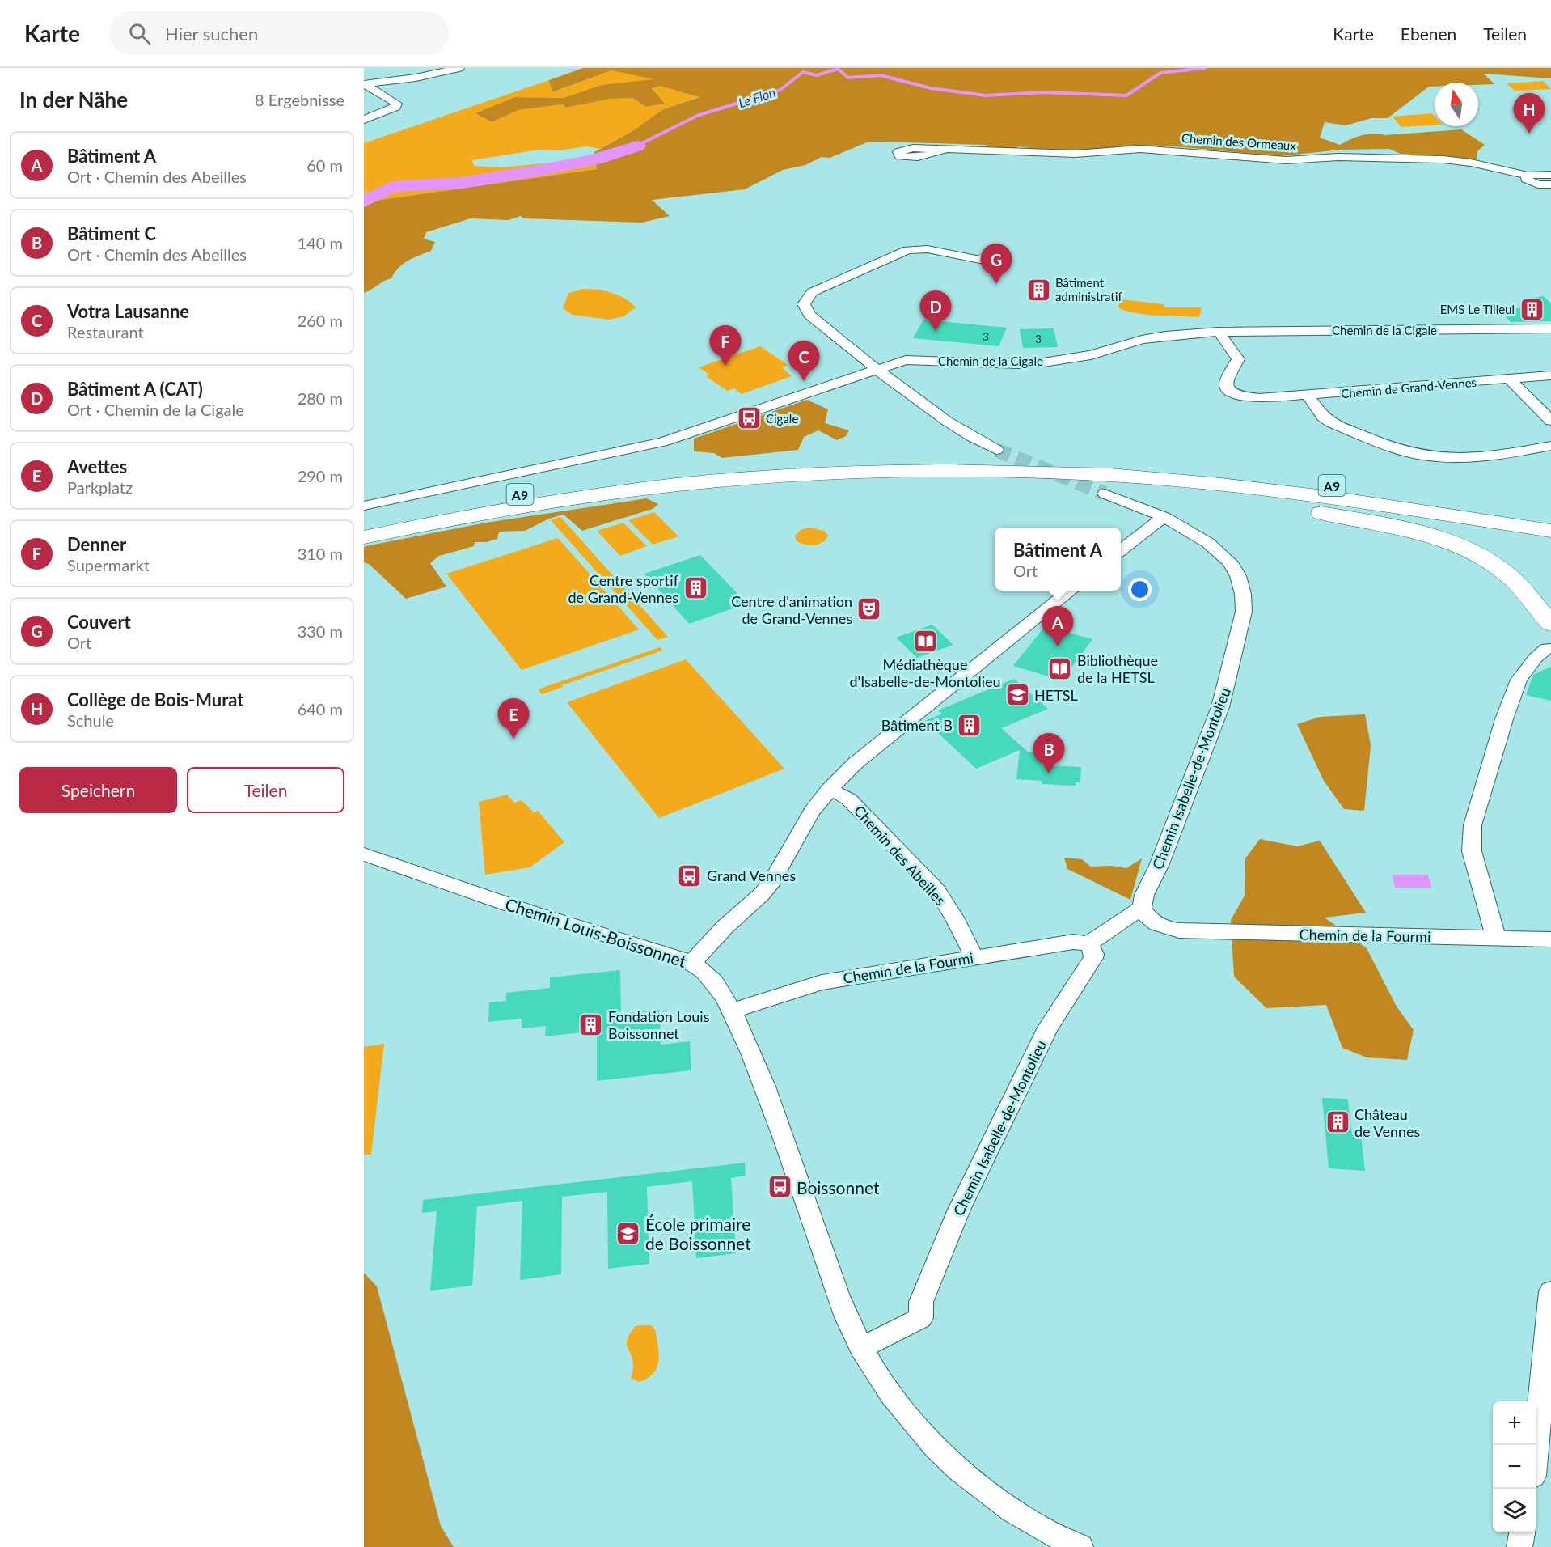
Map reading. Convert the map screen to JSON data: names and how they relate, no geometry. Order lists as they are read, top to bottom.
{
  "streets": {
    "highway": ["A9"],
    "street": [
      "Chemin des Ormeaux",
      "Chemin de la Cigale",
      "Chemin de Grand-Vennes",
      "Chemin Isabelle-de-Montolieu",
      "Chemin des Abeilles",
      "Chemin Louis-Boissonnet",
      "Chemin de la Fourmi"
    ]
  },
  "crossings": [
    ["Chemin de la Cigale", "Chemin de Grand-Vennes"],
    ["Chemin Isabelle-de-Montolieu", "Chemin Louis-Boissonnet"],
    ["Chemin Isabelle-de-Montolieu", "Chemin de la Fourmi"],
    ["Chemin des Abeilles", "Chemin de la Fourmi"],
    ["Chemin Louis-Boissonnet", "Chemin de la Fourmi"]
  ],
  "water": ["Le Flon"],
  "places": {
    "building": [
      "Bâtiment administratif",
      "EMS Le Tilleul",
      "Centre sportif de Grand-Vennes",
      "Bâtiment B",
      "Fondation Louis Boissonnet",
      "Château de Vennes"
    ],
    "bus stop": ["Cigale", "Grand Vennes", "Boissonnet"],
    "theatre": ["Centre d'animation de Grand-Vennes"],
    "library": ["Médiathèque d'Isabelle-de-Montolieu", "Bibliothèque de la HETSL"],
    "school or university": ["HETSL", "École primaire de Boissonnet"]
  },
  "house_numbers": ["3", "3"],
  "north": "top",
  "page": {
    "header": "Karte",
    "search": "Hier suchen",
    "nav": ["Karte", "Ebenen", "Teilen"],
    "heading": ["In der Nähe", "8 Ergebnisse"],
    "pins": [
      "H",
      "G",
      "D",
      "F",
      "C",
      "A",
      "E",
      "B"
    ],
    "list": [
      {
        "mark": "A",
        "name": "Bâtiment A",
        "note": "Ort · Chemin des Abeilles",
        "value": "60 m"
      },
      {
        "mark": "B",
        "name": "Bâtiment C",
        "note": "Ort · Chemin des Abeilles",
        "value": "140 m"
      },
      {
        "mark": "C",
        "name": "Votra Lausanne",
        "note": "Restaurant",
        "value": "260 m"
      },
      {
        "mark": "D",
        "name": "Bâtiment A (CAT)",
        "note": "Ort · Chemin de la Cigale",
        "value": "280 m"
      },
      {
        "mark": "E",
        "name": "Avettes",
        "note": "Parkplatz",
        "value": "290 m"
      },
      {
        "mark": "F",
        "name": "Denner",
        "note": "Supermarkt",
        "value": "310 m"
      },
      {
        "mark": "G",
        "name": "Couvert",
        "note": "Ort",
        "value": "330 m"
      },
      {
        "mark": "H",
        "name": "Collège de Bois-Murat",
        "note": "Schule",
        "value": "640 m"
      }
    ],
    "popup": ["Bâtiment A", "Ort"],
    "buttons": ["Speichern", "Teilen"],
    "map_buttons": ["+", "−"]
  }
}
